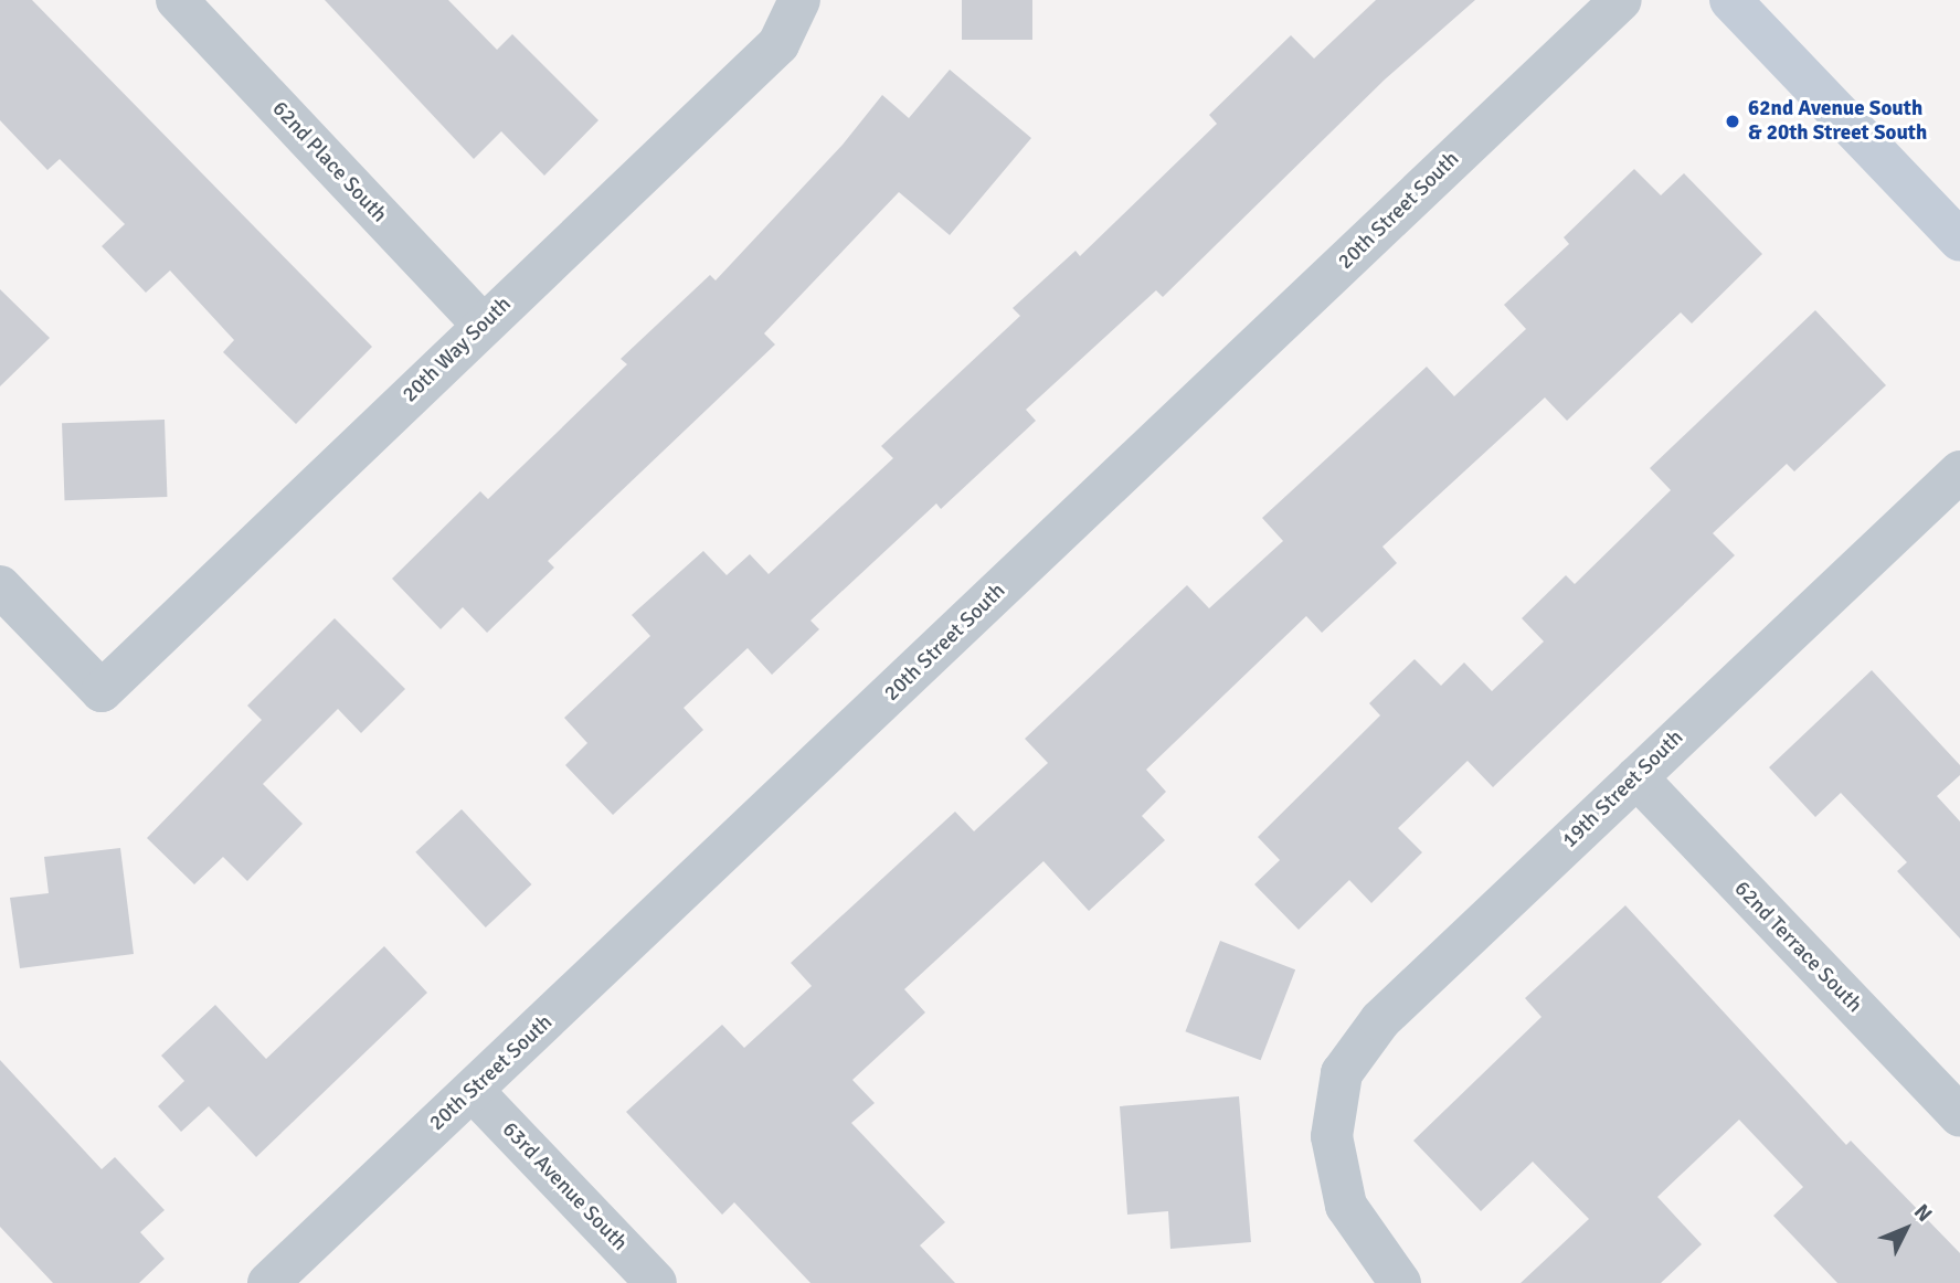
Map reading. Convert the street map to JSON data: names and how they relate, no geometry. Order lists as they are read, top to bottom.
{
  "streets": {
    "street": [
      "62nd Place South",
      "20th Street South",
      "20th Way South",
      "19th Street South",
      "62nd Terrace South",
      "63rd Avenue South"
    ]
  },
  "crossings": [
    ["62nd Place South", "20th Way South"],
    ["20th Street South", "63rd Avenue South"],
    ["19th Street South", "62nd Terrace South"]
  ],
  "places": ["62nd Avenue South & 20th Street South"],
  "north": "top right"
}
